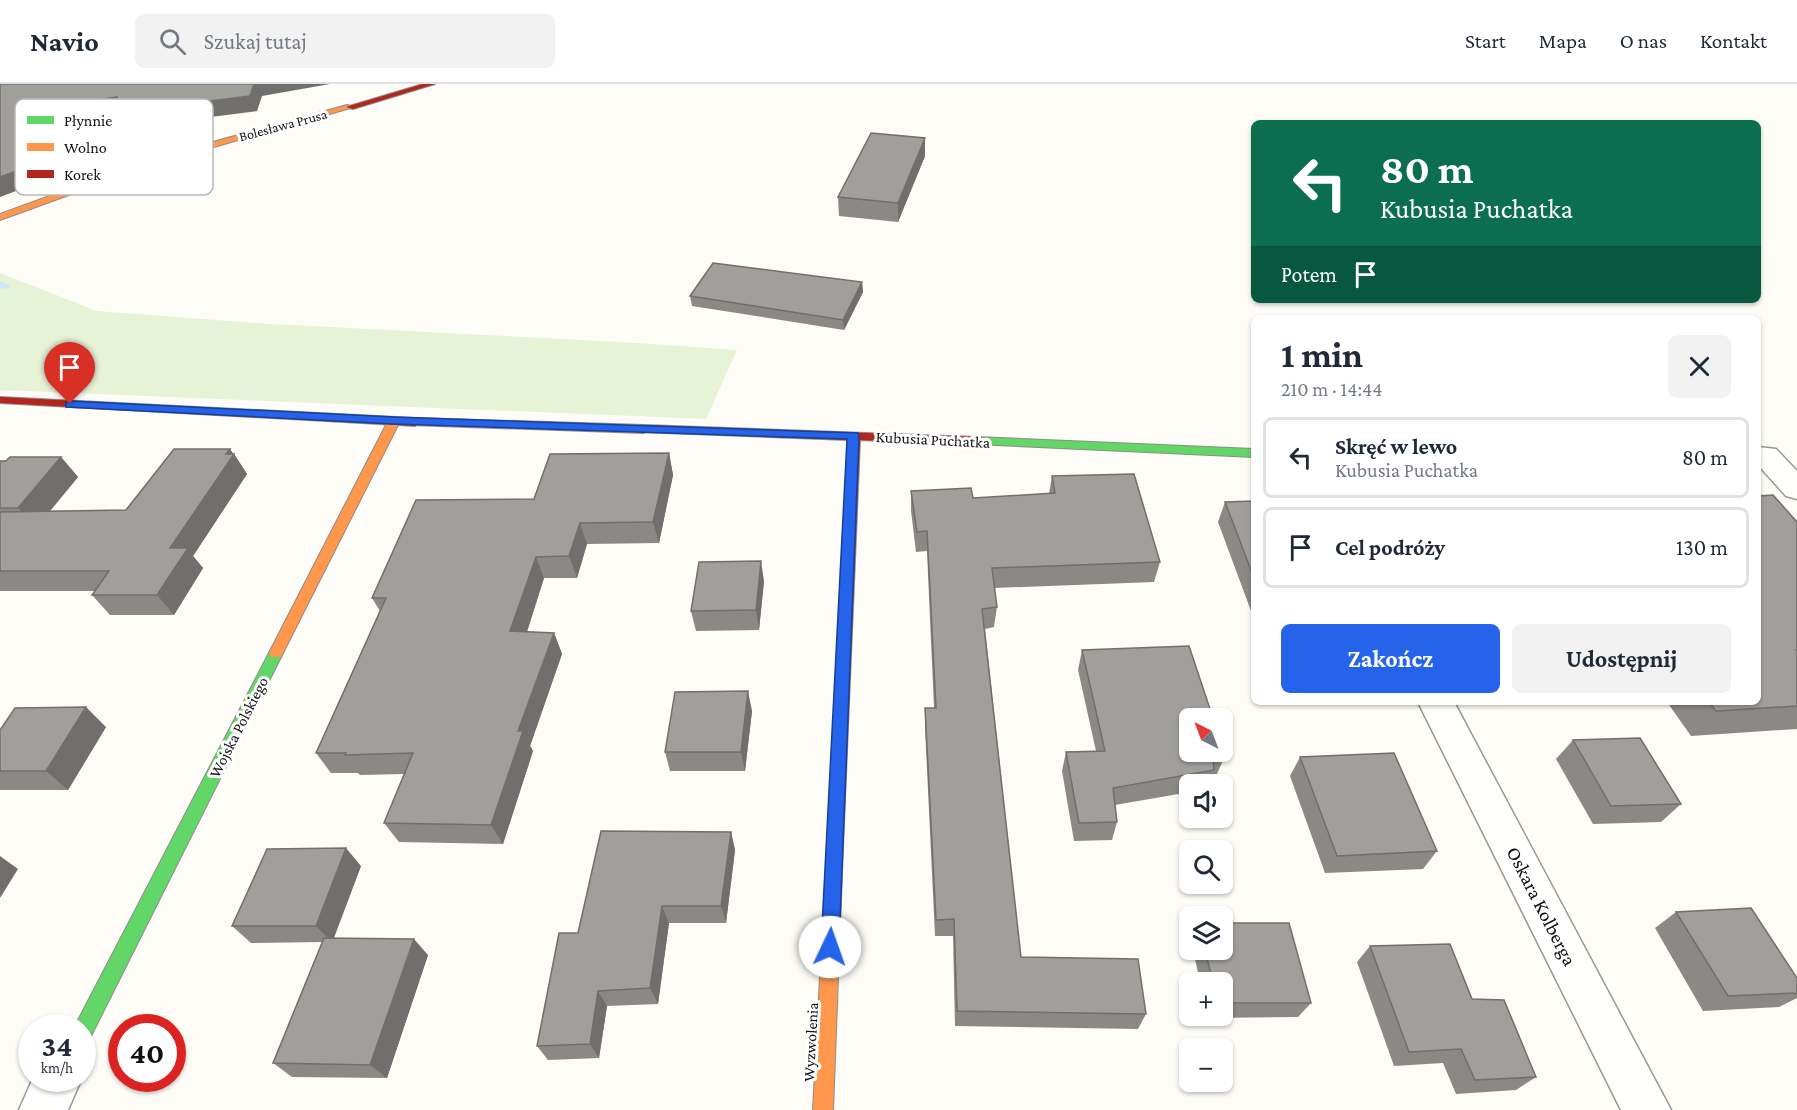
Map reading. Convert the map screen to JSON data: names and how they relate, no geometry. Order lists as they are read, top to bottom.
{
  "streets": {
    "street": [
      "Bolesława Prusa",
      "Kubusia Puchatka",
      "Wojska Polskiego",
      "Oskara Kolberga",
      "Wyzwolenia"
    ]
  },
  "crossings": [
    ["Kubusia Puchatka", "Wojska Polskiego"],
    ["Kubusia Puchatka", "Wyzwolenia"]
  ],
  "legend": ["Płynnie", "Wolno", "Korek"],
  "north": "top left",
  "page": {
    "header": "Navio",
    "search": "Szukaj tutaj",
    "nav": [
      "Start",
      "Mapa",
      "O nas",
      "Kontakt"
    ],
    "turn": ["80 m", "Kubusia Puchatka"],
    "then": "Potem",
    "heading": ["1 min", "210 m · 14:44"],
    "list": [
      {
        "name": "Skręć w lewo",
        "note": "Kubusia Puchatka",
        "value": "80 m"
      },
      {
        "name": "Cel podróży",
        "value": "130 m"
      }
    ],
    "buttons": ["Zakończ", "Udostępnij"],
    "map_buttons": ["+", "−"],
    "speed": "34 km/h",
    "limit": "40"
  }
}
